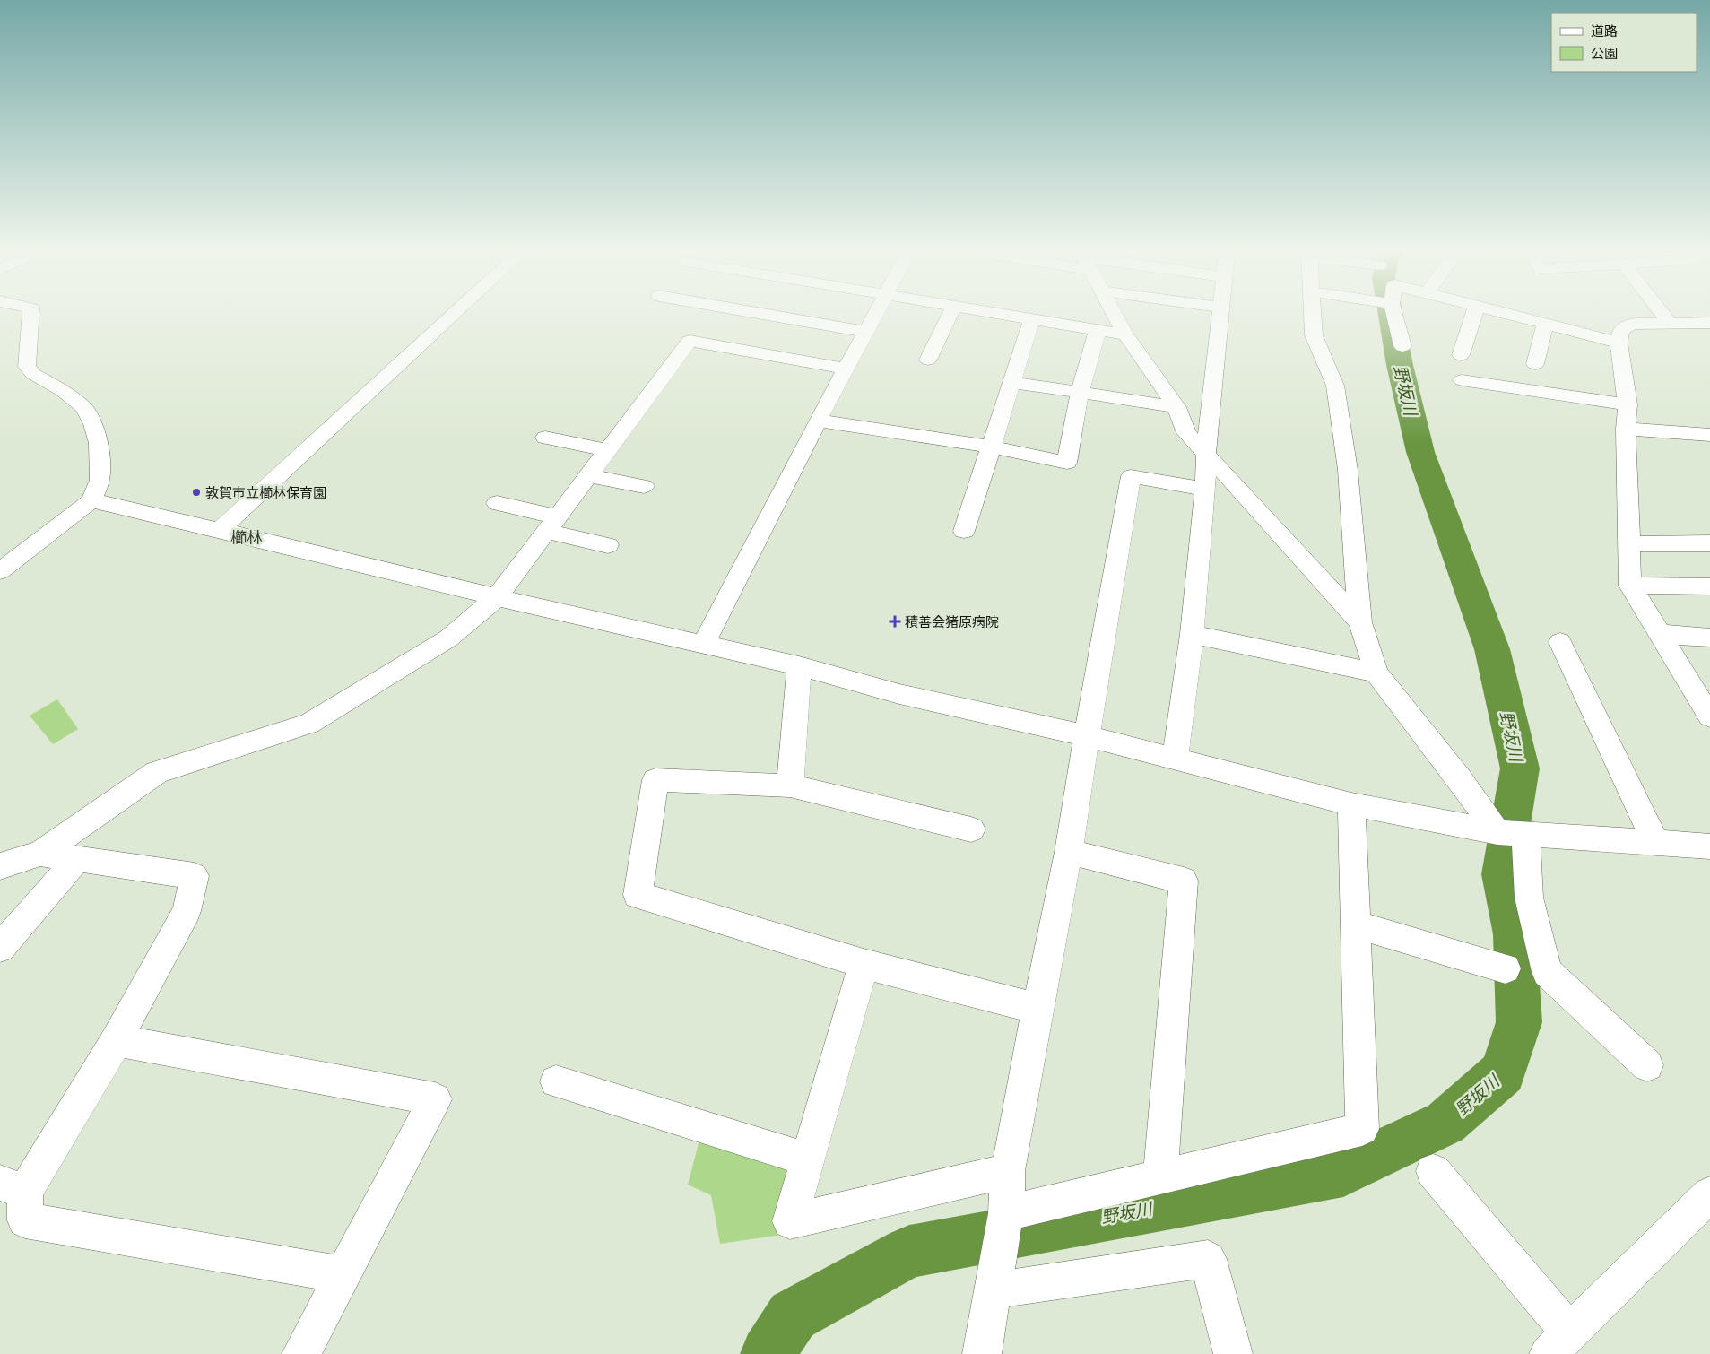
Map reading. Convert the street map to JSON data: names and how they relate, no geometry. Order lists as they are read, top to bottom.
{
  "districts": ["櫛林"],
  "water": ["野坂川"],
  "places": {
    "other": ["敦賀市立櫛林保育園"],
    "health": ["積善会猪原病院"]
  },
  "legend": ["道路", "公園"]
}
